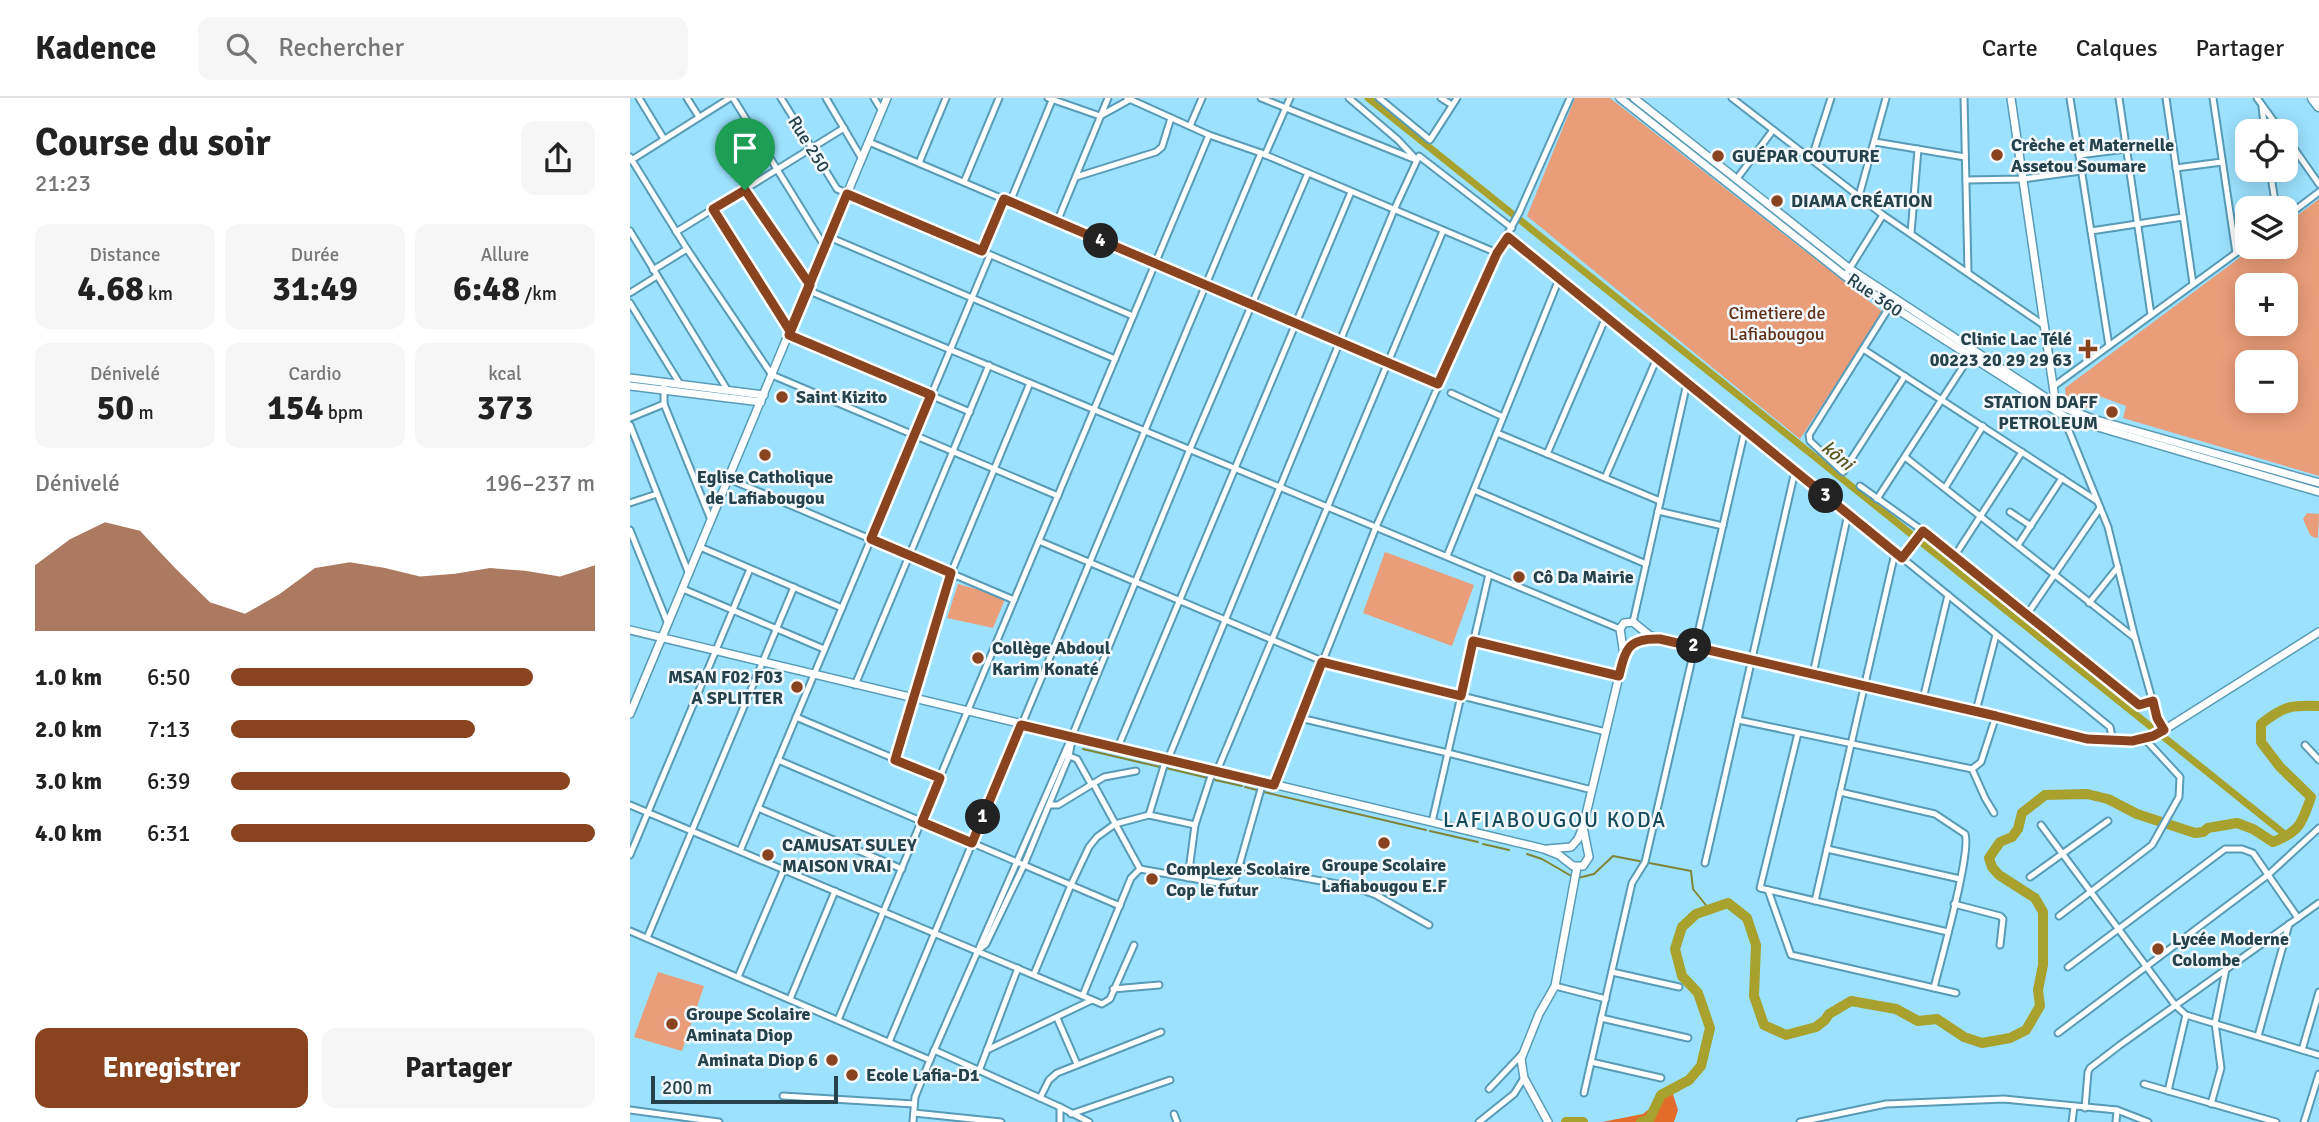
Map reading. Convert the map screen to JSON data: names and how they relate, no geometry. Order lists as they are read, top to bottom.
{
  "streets": {
    "street": ["Rue 250", "Rue 360"]
  },
  "districts": ["LAFIABOUGOU KODA"],
  "water": ["kôni"],
  "parks": ["Cimetiere de Lafiabougou"],
  "places": {
    "other": [
      "Crèche et Maternelle Assetou Soumare",
      "GUÉPAR COUTURE",
      "DIAMA CRÉATION",
      "Saint Kizito",
      "STATION DAFF PETROLEUM",
      "Eglise Catholique de Lafiabougou",
      "Cô Da Mairie",
      "Collège Abdoul Karim Konaté",
      "MSAN F02 F03 A SPLITTER",
      "Groupe Scolaire Lafiabougou E.F",
      "CAMUSAT SULEY MAISON VRAI",
      "Complexe Scolaire Cop le futur",
      "Lycée Moderne Colombe",
      "Groupe Scolaire Aminata Diop",
      "Aminata Diop 6",
      "Ecole Lafia-D1"
    ],
    "health": ["Clinic Lac Télé 00223 20 29 29 63"]
  },
  "scale_bar": "200 m",
  "page": {
    "header": "Kadence",
    "search": "Rechercher",
    "nav": ["Carte", "Calques", "Partager"],
    "heading": ["Course du soir", "21:23"],
    "map_buttons": ["+", "−"],
    "stats": [
      ["Distance", "4.68 km"],
      ["Durée", "31:49"],
      ["Allure", "6:48 /km"],
      ["Dénivelé", "50 m"],
      ["Cardio", "154 bpm"],
      ["kcal", "373"]
    ],
    "pins": [
      "4",
      "3",
      "2",
      "1"
    ],
    "chart": ["Dénivelé", "196–237 m"],
    "list": [
      {
        "name": "1.0 km",
        "note": "6:50"
      },
      {
        "name": "2.0 km",
        "note": "7:13"
      },
      {
        "name": "3.0 km",
        "note": "6:39"
      },
      {
        "name": "4.0 km",
        "note": "6:31"
      }
    ],
    "buttons": ["Enregistrer", "Partager"],
    "scale": "200 m"
  }
}
